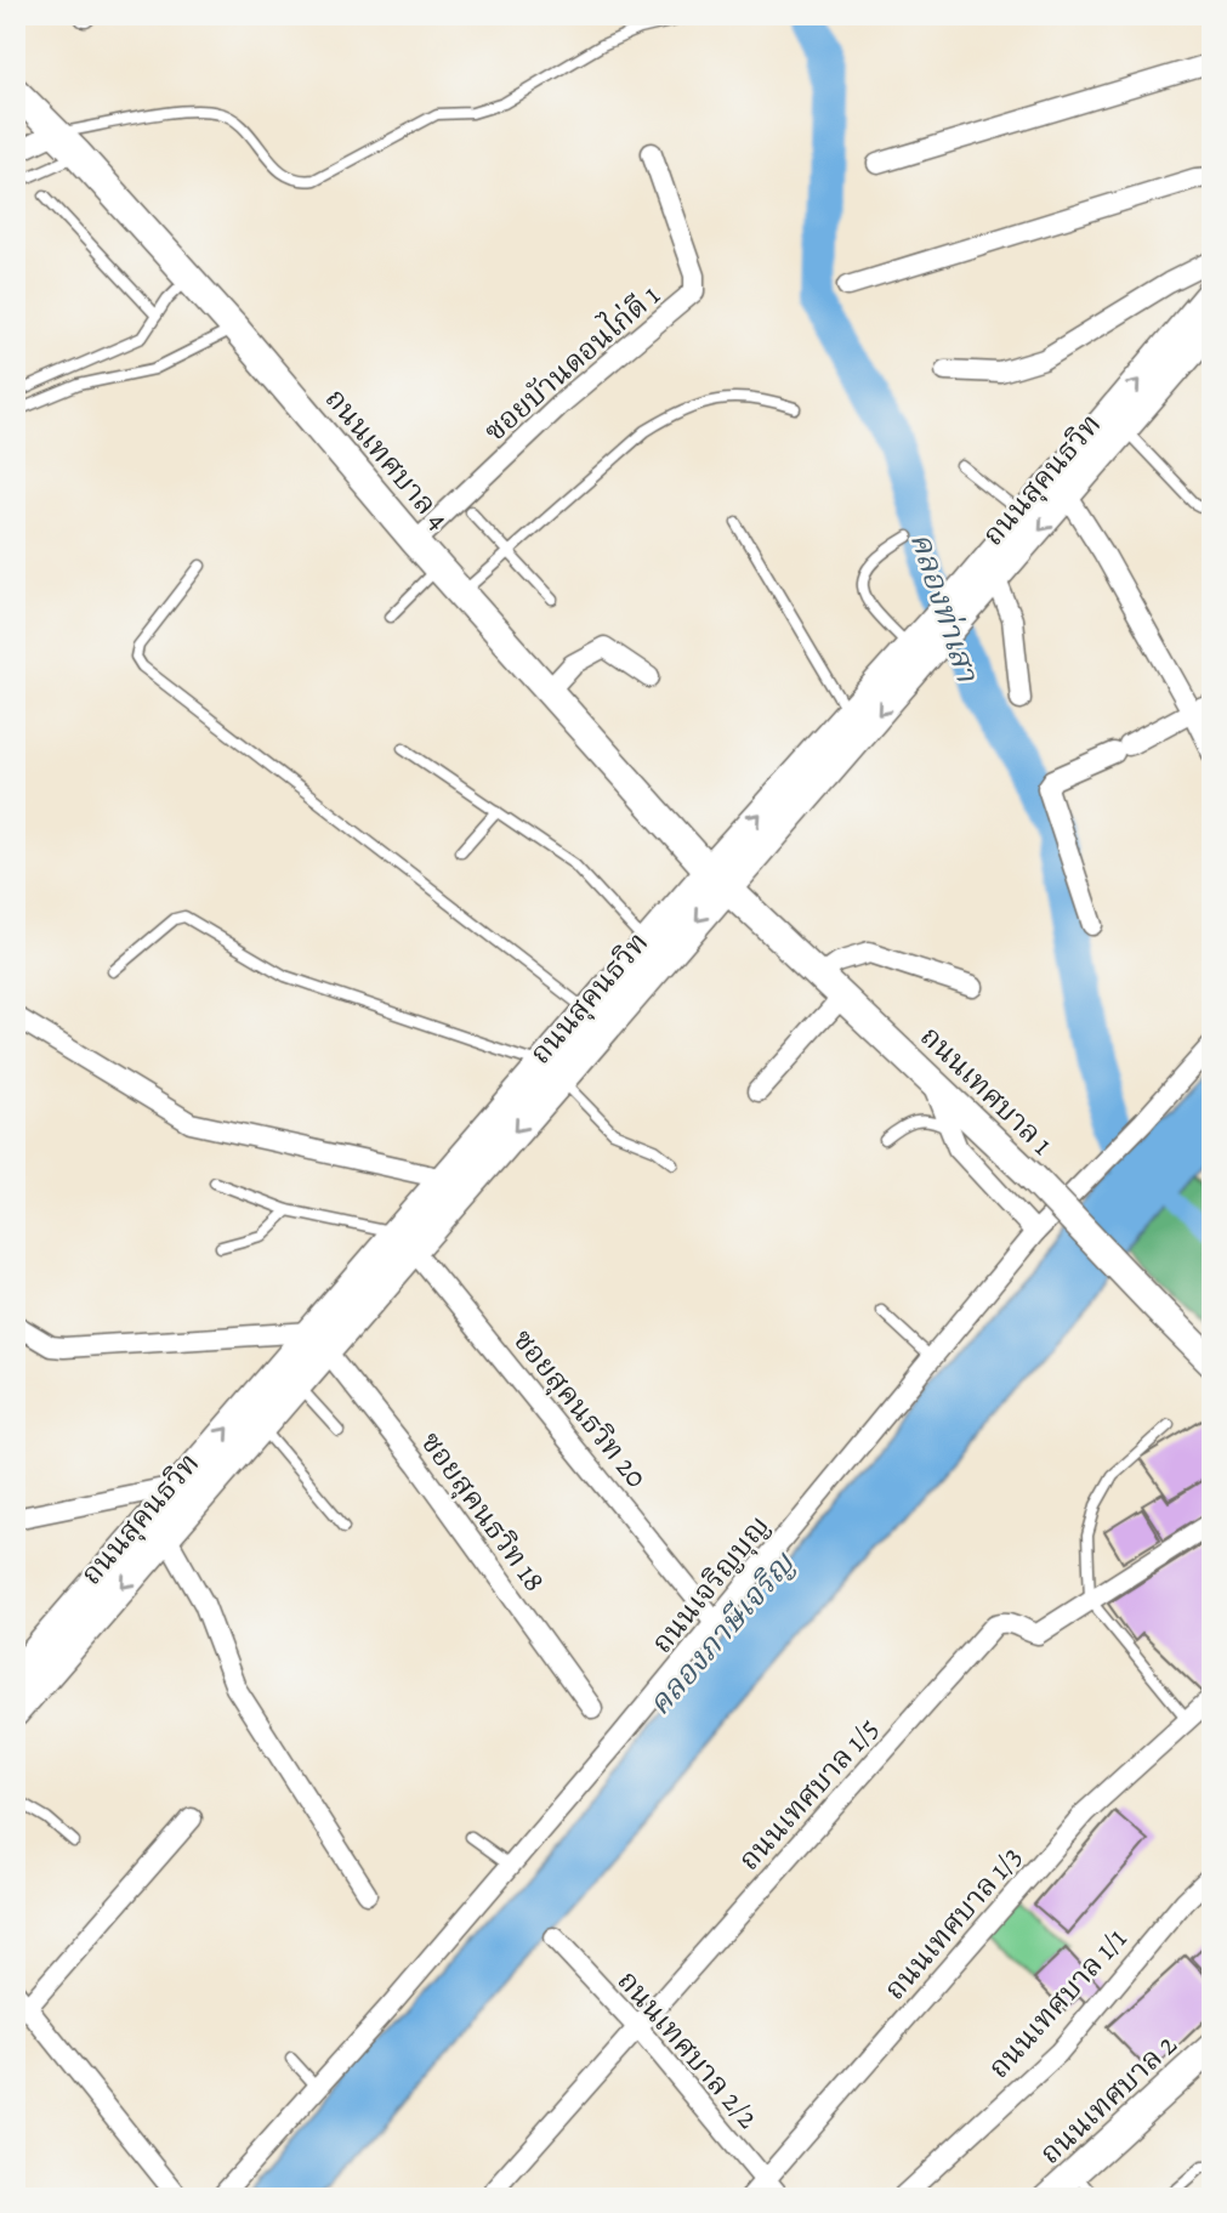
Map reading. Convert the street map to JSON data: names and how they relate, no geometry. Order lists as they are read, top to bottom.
{
  "streets": {
    "main road": [
      "ถนนเทศบาล 4",
      "ถนนสุคนธวิท",
      "ถนนเทศบาล 1",
      "ถนนเทศบาล 2"
    ],
    "street": [
      "ซอยบัานดอนไก่ดี 1",
      "ซอยสุคนธวิท 20",
      "ซอยสุคนธวิท 18",
      "ถนนเจริญบุญ",
      "ถนนเทศบาล 1/5",
      "ถนนเทศบาล 1/3",
      "ถนนเทศบาล 1/1",
      "ถนนเทศบาล 2/2"
    ]
  },
  "crossings": [
    ["ซอยบัานดอนไก่ดี 1", "ถนนเทศบาล 4"],
    ["ถนนเทศบาล 4", "ถนนสุคนธวิท"],
    ["ถนนเทศบาล 4", "ถนนเทศบาล 1"],
    ["ถนนสุคนธวิท", "ถนนเทศบาล 1"],
    ["ถนนสุคนธวิท", "ซอยสุคนธวิท 20"],
    ["ถนนสุคนธวิท", "ซอยสุคนธวิท 18"],
    ["ซอยสุคนธวิท 20", "ถนนเจริญบุญ"],
    ["ถนนเทศบาล 1/5", "ถนนเทศบาล 2/2"],
    ["ถนนเทศบาล 1/3", "ถนนเทศบาล 2/2"]
  ],
  "water": ["คลองท่าเสา", "คลองภาษีเจริญ"]
}
